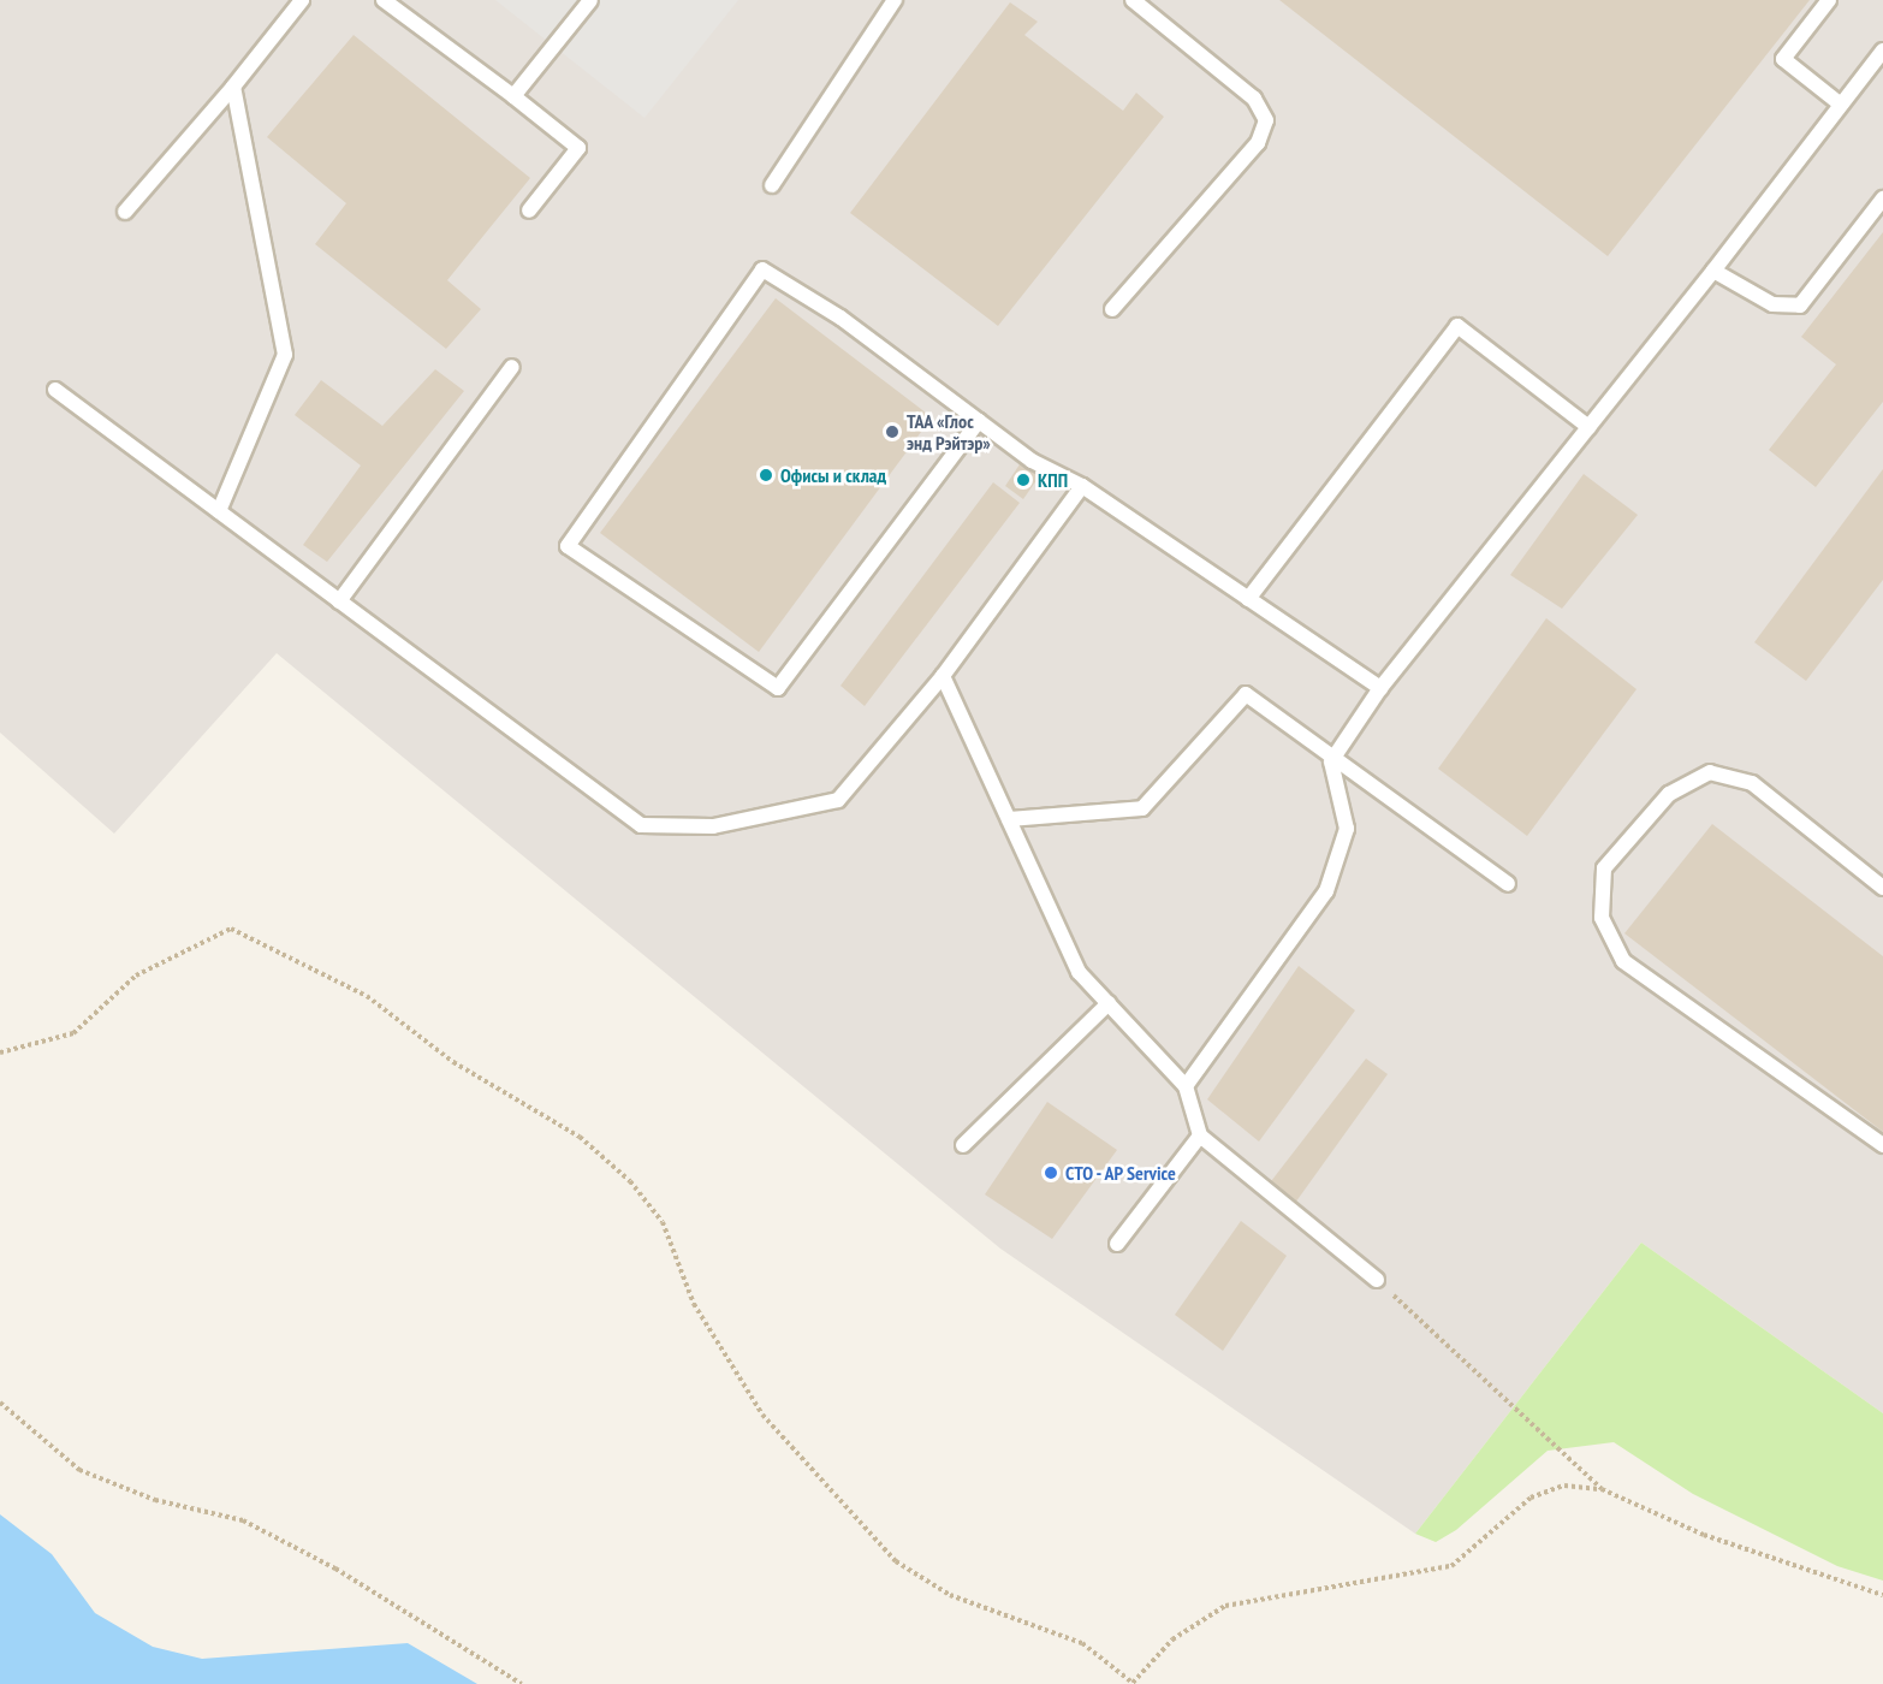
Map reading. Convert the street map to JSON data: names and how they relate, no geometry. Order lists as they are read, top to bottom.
{
  "places": [
    "ТАА «Глос энд Рэйтэр»",
    "Офисы и склад",
    "КПП",
    "СТО - AP Service"
  ]
}
